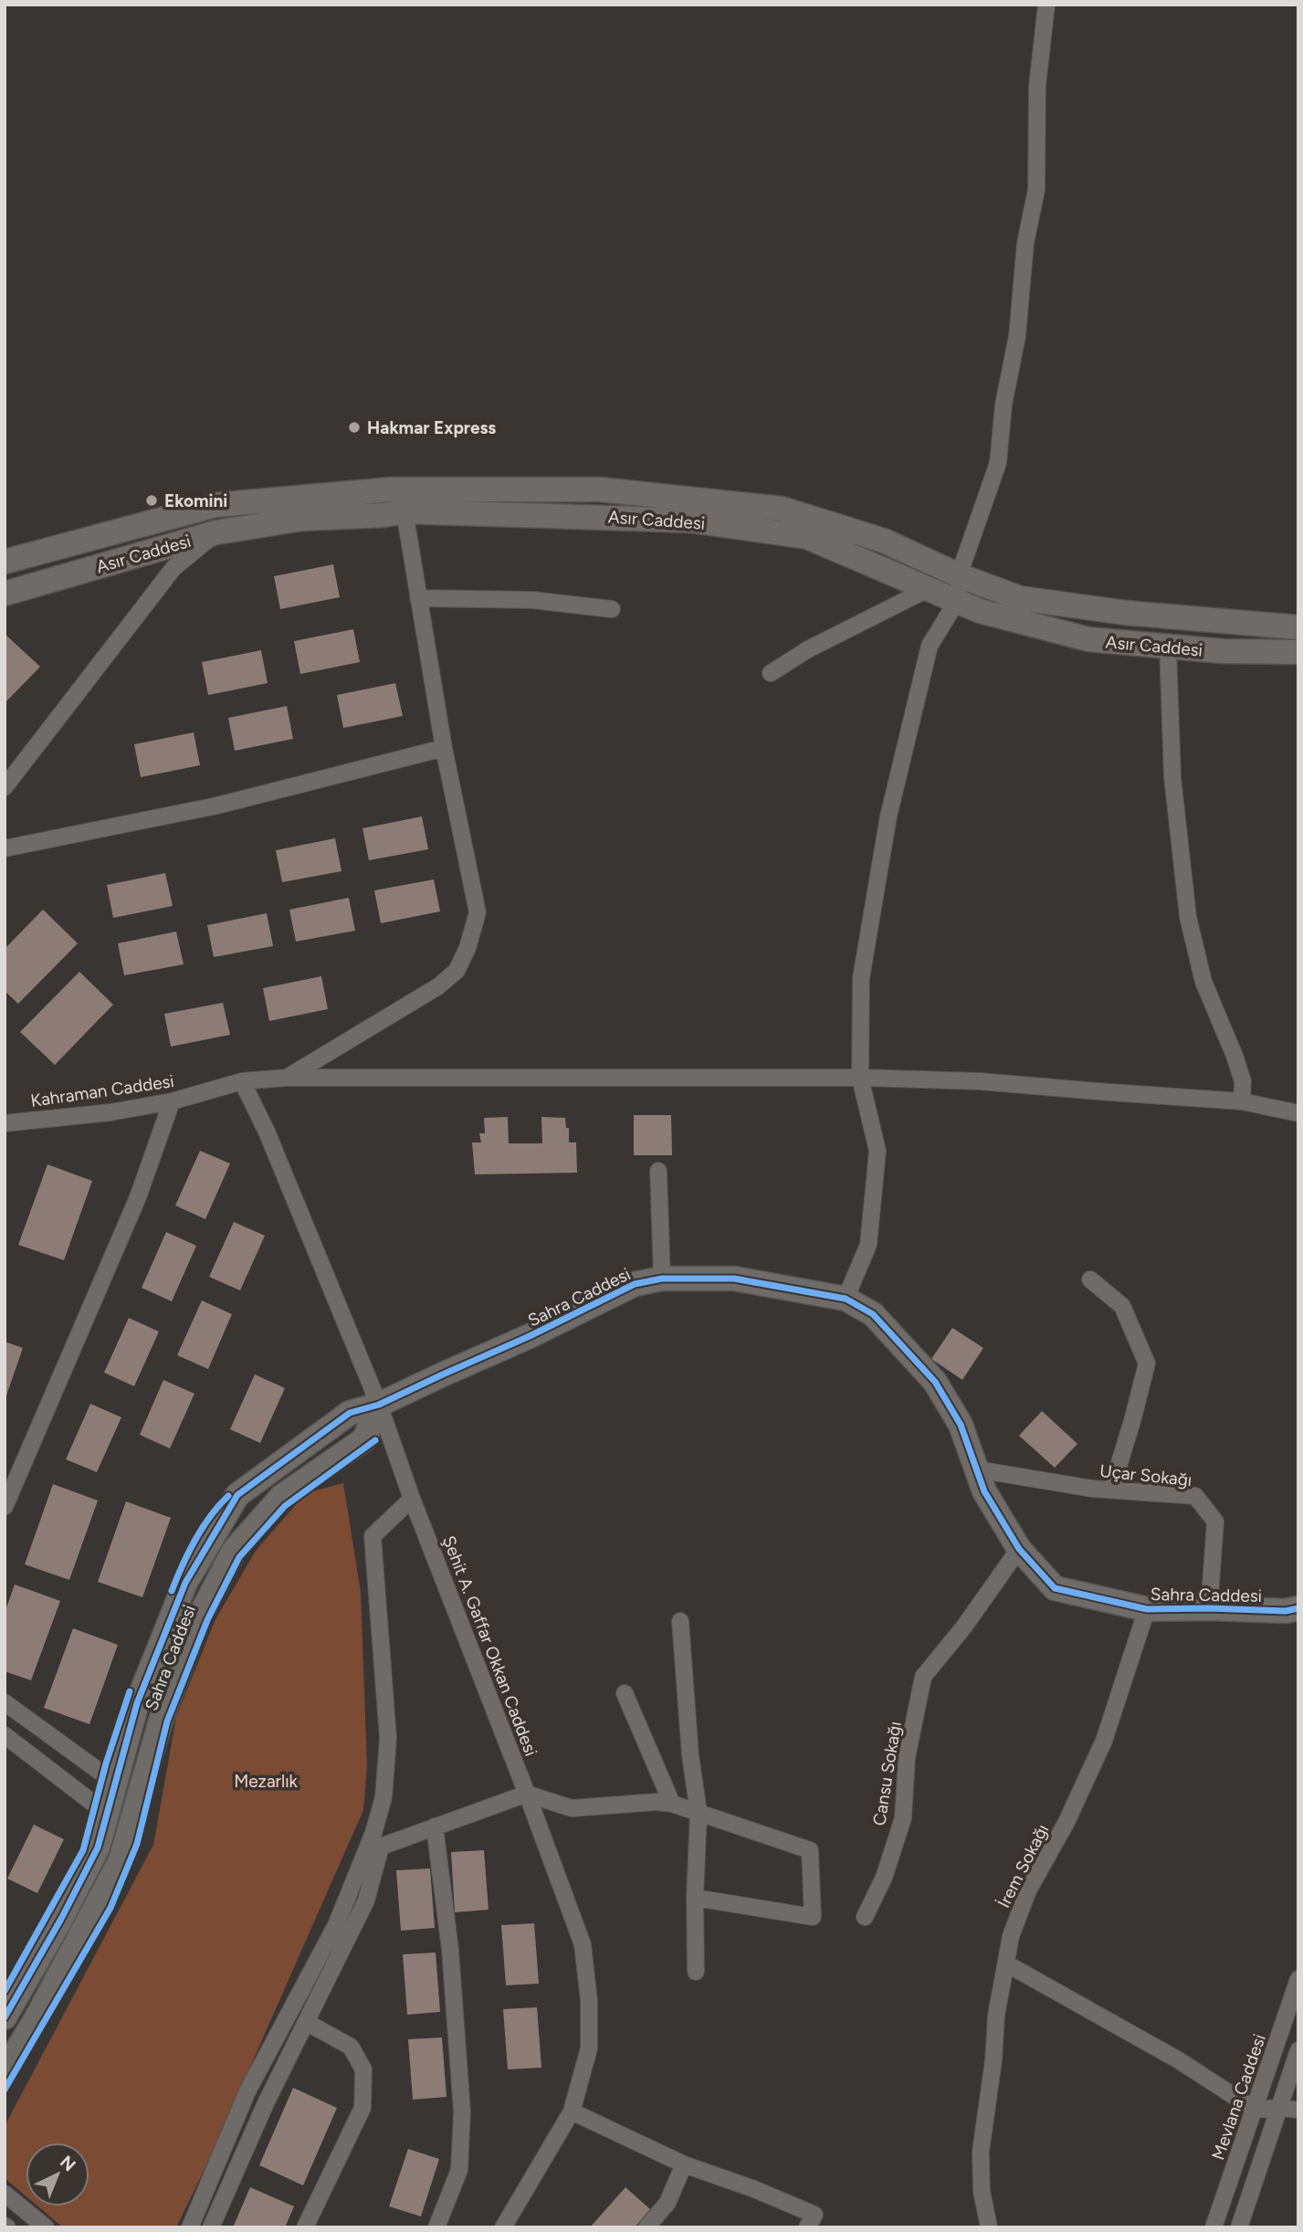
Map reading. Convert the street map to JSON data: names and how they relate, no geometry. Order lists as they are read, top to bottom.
{
  "streets": {
    "street": [
      "Asır Caddesi",
      "Kahraman Caddesi",
      "Sahra Caddesi",
      "Uçar Sokağı",
      "Şehit A. Gaffar Okkan Caddesi",
      "Cansu Sokağı",
      "İrem Sokağı",
      "Mevlana Caddesi"
    ]
  },
  "crossings": [
    ["Kahraman Caddesi", "Şehit A. Gaffar Okkan Caddesi"],
    ["Sahra Caddesi", "Uçar Sokağı"],
    ["Sahra Caddesi", "Şehit A. Gaffar Okkan Caddesi"],
    ["Sahra Caddesi", "Cansu Sokağı"],
    ["Sahra Caddesi", "İrem Sokağı"]
  ],
  "parks": ["Mezarlık"],
  "places": ["Hakmar Express", "Ekomini"],
  "north": "top right"
}
